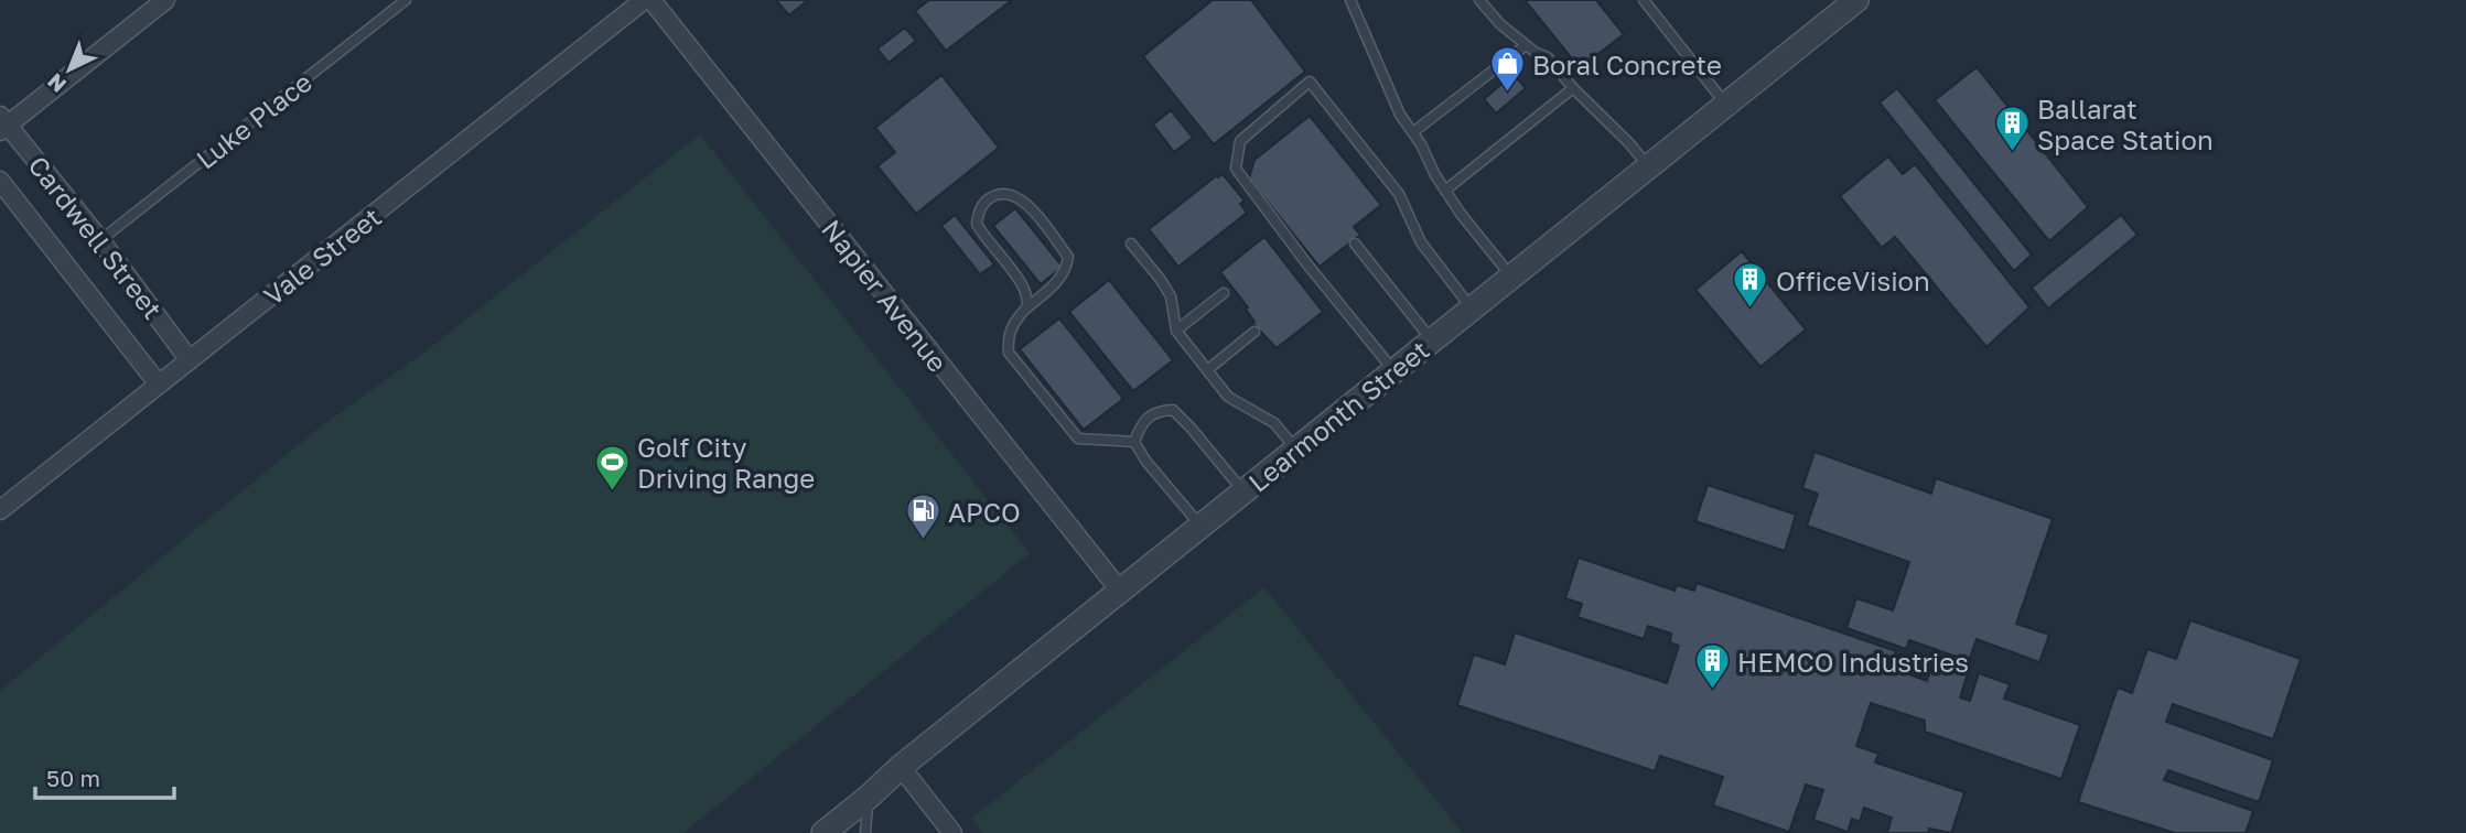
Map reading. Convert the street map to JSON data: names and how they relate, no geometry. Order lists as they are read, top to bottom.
{
  "streets": {
    "street": [
      "Cardwell Street",
      "Vale Street",
      "Napier Avenue",
      "Learmonth Street"
    ],
    "lane": ["Luke Place"]
  },
  "crossings": [
    ["Luke Place", "Cardwell Street"],
    ["Cardwell Street", "Vale Street"],
    ["Napier Avenue", "Learmonth Street"]
  ],
  "places": {
    "shop": ["Boral Concrete"],
    "building": ["Ballarat Space Station", "OfficeVision", "HEMCO Industries"],
    "sports": ["Golf City Driving Range"],
    "fuel station": ["APCO"]
  },
  "scale_bar": "50 m",
  "north": "bottom left"
}
